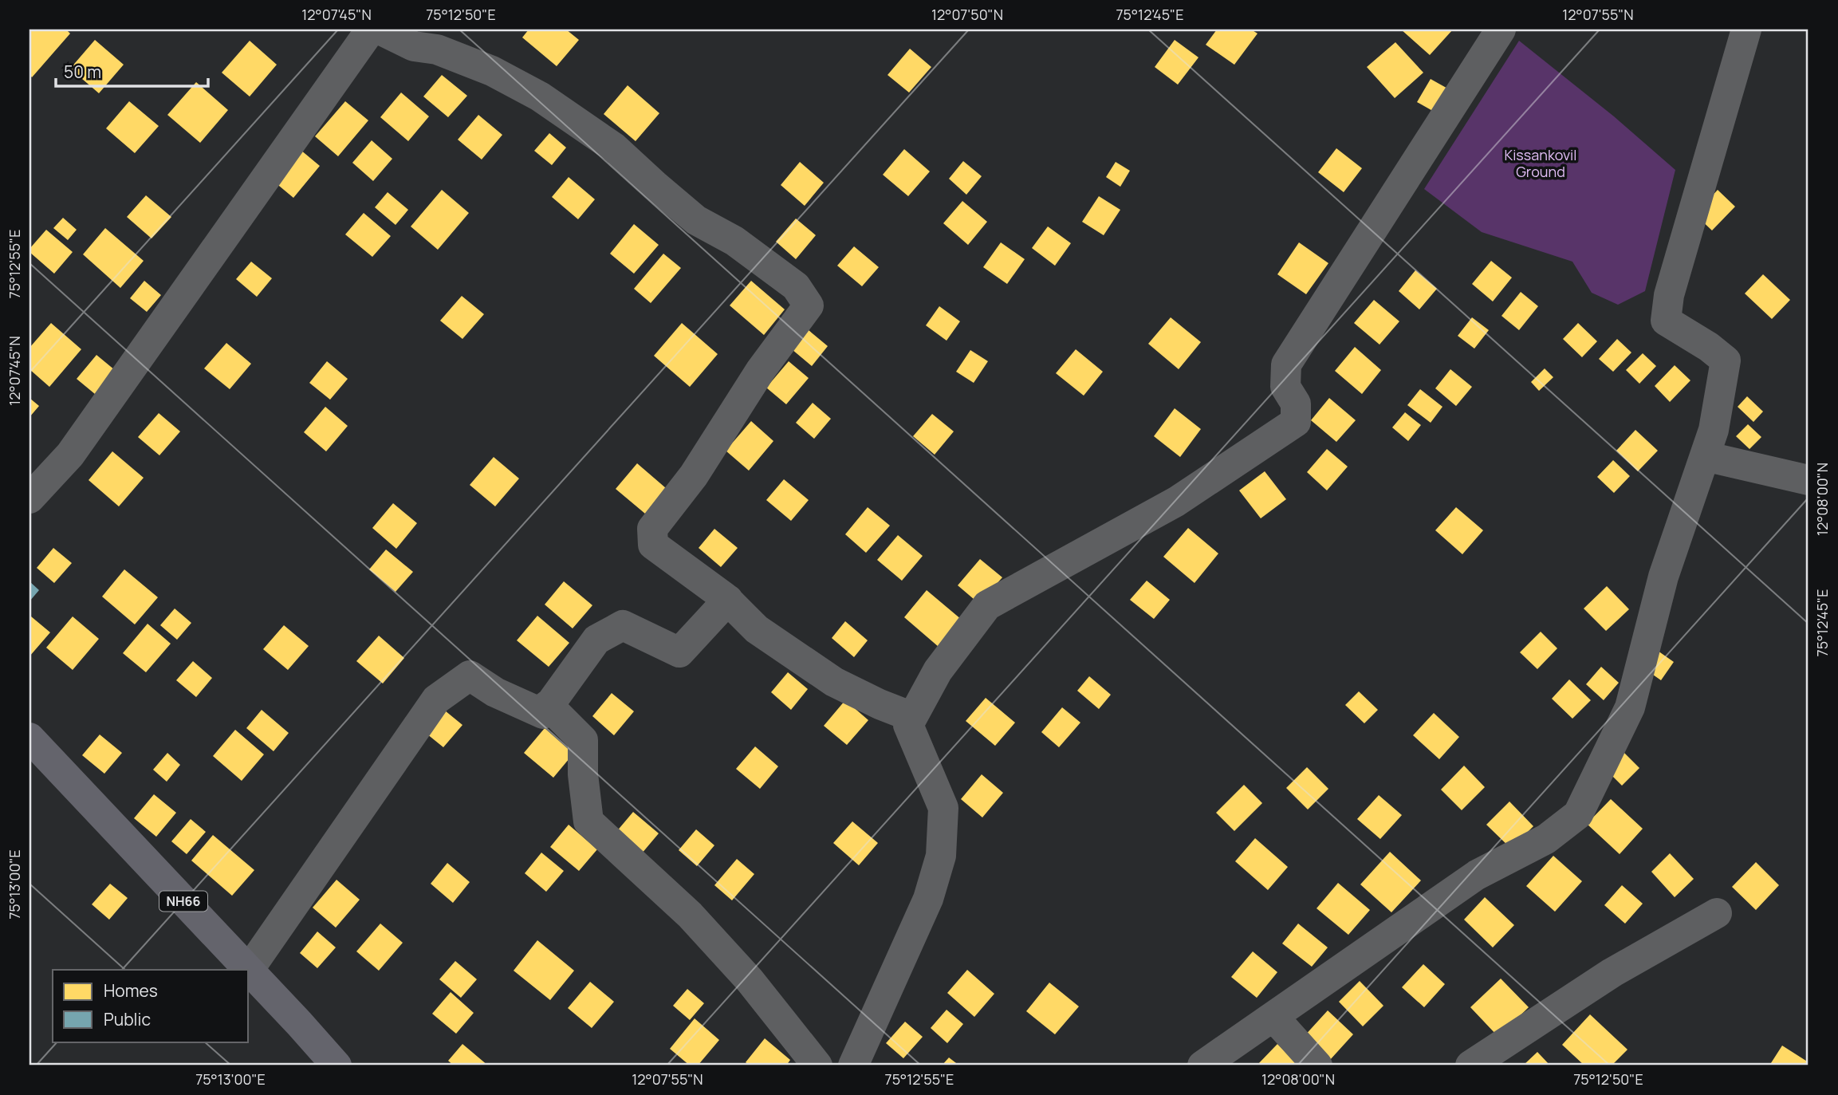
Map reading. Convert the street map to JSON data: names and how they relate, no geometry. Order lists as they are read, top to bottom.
{
  "streets": {
    "highway": ["NH66"]
  },
  "parks": ["Kissankovil Ground"],
  "legend": ["Homes", "Public"],
  "scale_bar": "50 m",
  "coordinates": [
    "12°07'45\"N",
    "75°12'50\"E",
    "12°07'50\"N",
    "75°12'45\"E",
    "12°07'55\"N",
    "75°12'55\"E",
    "12°08'00\"N",
    "75°13'00\"E"
  ]
}
